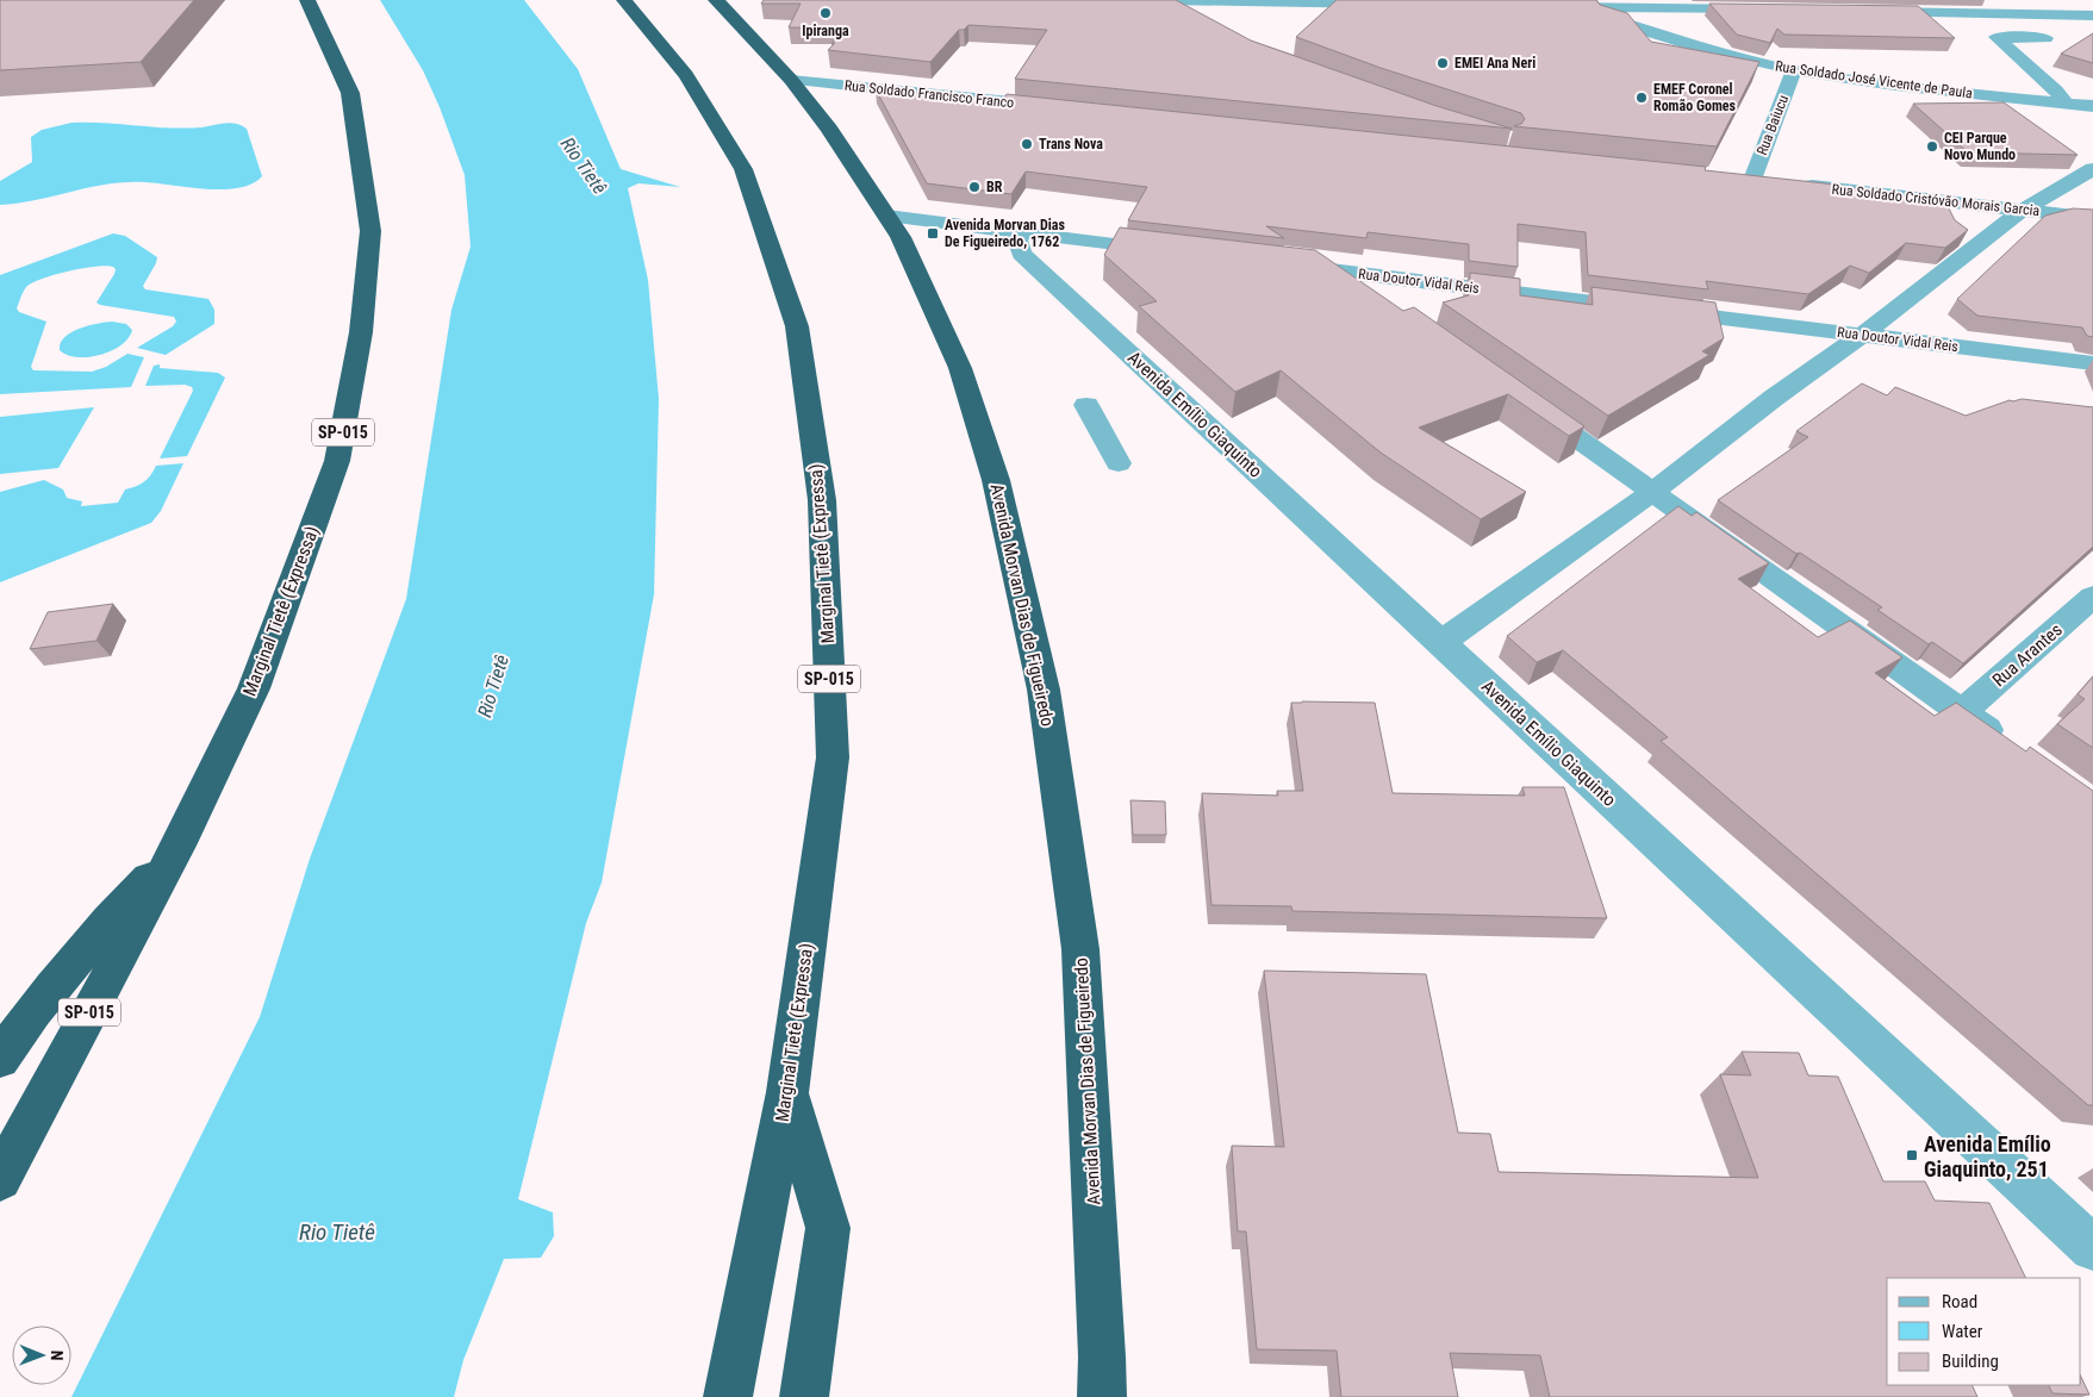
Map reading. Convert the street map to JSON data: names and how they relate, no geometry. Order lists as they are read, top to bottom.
{
  "streets": {
    "highway": ["SP-015", "Marginal Tietê (Expressa)", "Avenida Morvan Dias de Figueiredo"],
    "street": [
      "Rua Soldado José Vicente de Paula",
      "Rua Soldado Francisco Franco",
      "Rua Baiucu",
      "Rua Soldado Cristóvão Morais Garcia",
      "Rua Doutor Vidal Reis",
      "Avenida Emílio Giaquinto",
      "Rua Arantes"
    ]
  },
  "crossings": [
    ["Rua Soldado José Vicente de Paula", "Rua Baiucu"],
    ["Rua Soldado Francisco Franco", "Avenida Morvan Dias de Figueiredo"],
    ["Rua Baiucu", "Rua Soldado Cristóvão Morais Garcia"]
  ],
  "water": ["Rio Tietê"],
  "places": {
    "other": [
      "Ipiranga",
      "EMEI Ana Neri",
      "EMEF Coronel Romão Gomes",
      "Trans Nova",
      "CEI Parque Novo Mundo",
      "BR"
    ],
    "transit": ["Avenida Morvan Dias De Figueiredo, 1762", "Avenida Emílio Giaquinto, 251"]
  },
  "legend": ["Road", "Water", "Building"],
  "north": "right"
}
